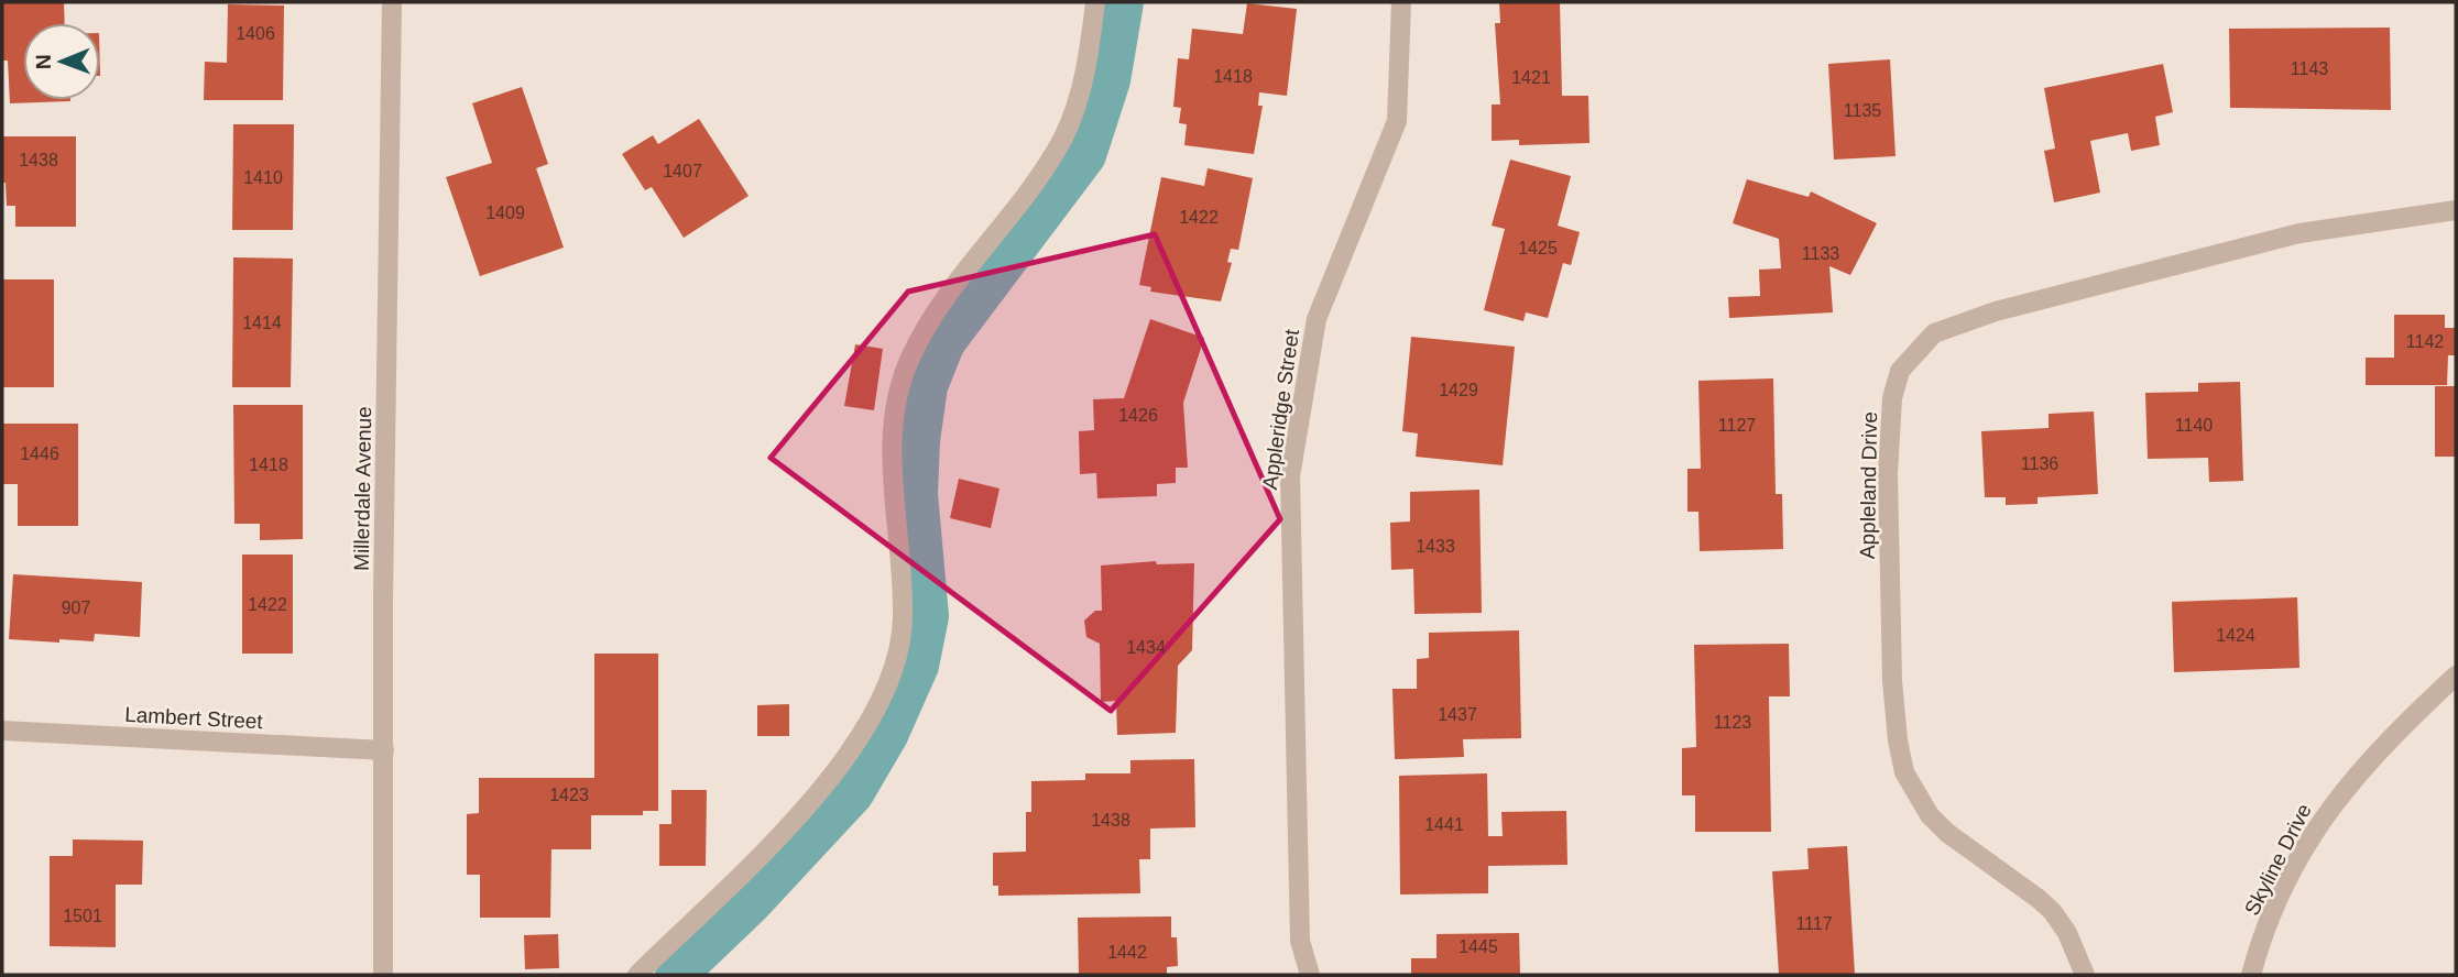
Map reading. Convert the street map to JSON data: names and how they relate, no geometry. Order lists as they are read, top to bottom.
{
  "streets": {
    "street": [
      "Appleridge Street",
      "Appleland Drive",
      "Millerdale Avenue",
      "Lambert Street",
      "Skyline Drive"
    ]
  },
  "crossings": [
    ["Millerdale Avenue", "Lambert Street"]
  ],
  "house_numbers": [
    "1406",
    "1143",
    "1418",
    "1421",
    "1135",
    "1438",
    "1407",
    "1410",
    "1409",
    "1422",
    "1425",
    "1133",
    "1414",
    "1142",
    "1429",
    "1426",
    "1127",
    "1140",
    "1446",
    "1136",
    "1418",
    "1433",
    "1422",
    "907",
    "1424",
    "1434",
    "1437",
    "1123",
    "1423",
    "1438",
    "1441",
    "1501",
    "1117",
    "1445",
    "1442"
  ],
  "north": "left"
}
